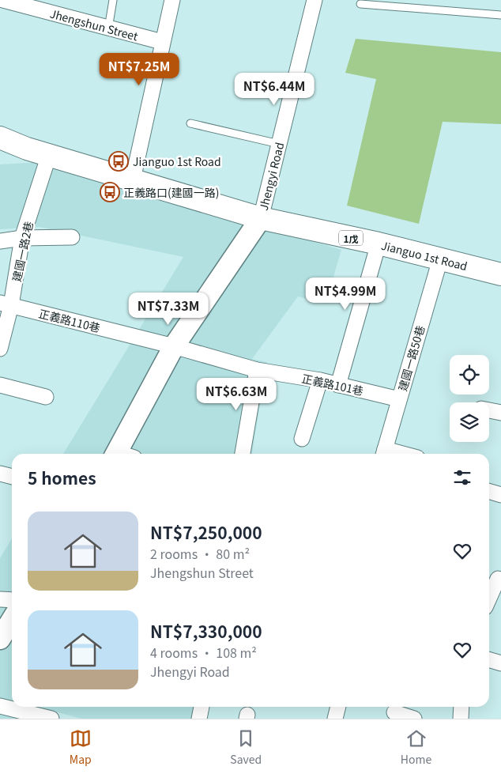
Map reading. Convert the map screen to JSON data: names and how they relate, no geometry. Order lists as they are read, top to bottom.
{
  "streets": {
    "main road": ["1戊", "Jianguo 1st Road"],
    "street": [
      "Jhengshun Street",
      "Jhengyi Road",
      "建國一路2巷",
      "正義路110巷",
      "建國一路50巷",
      "正義路101巷"
    ]
  },
  "crossings": [
    ["Jhengyi Road", "Jianguo 1st Road"],
    ["Jhengyi Road", "正義路110巷"],
    ["Jhengyi Road", "正義路101巷"],
    ["1戊", "Jianguo 1st Road"],
    ["建國一路2巷", "Jianguo 1st Road"],
    ["建國一路2巷", "正義路110巷"],
    ["Jianguo 1st Road", "建國一路50巷"],
    ["正義路110巷", "正義路101巷"],
    ["建國一路50巷", "正義路101巷"]
  ],
  "places": {
    "bus stop": ["Jianguo 1st Road", "正義路口(建國一路)"]
  },
  "page": {
    "price": [
      "NT$7.25M",
      "NT$6.44M",
      "NT$4.99M",
      "NT$7.33M",
      "NT$6.63M"
    ],
    "heading": "5 homes",
    "list": [
      {
        "name": "NT$7,250,000",
        "note": "2 rooms · 80 m² · Jhengshun Street"
      },
      {
        "name": "NT$7,330,000",
        "note": "4 rooms · 108 m² · Jhengyi Road"
      }
    ],
    "tabs": ["Map", "Saved", "Home"]
  }
}
